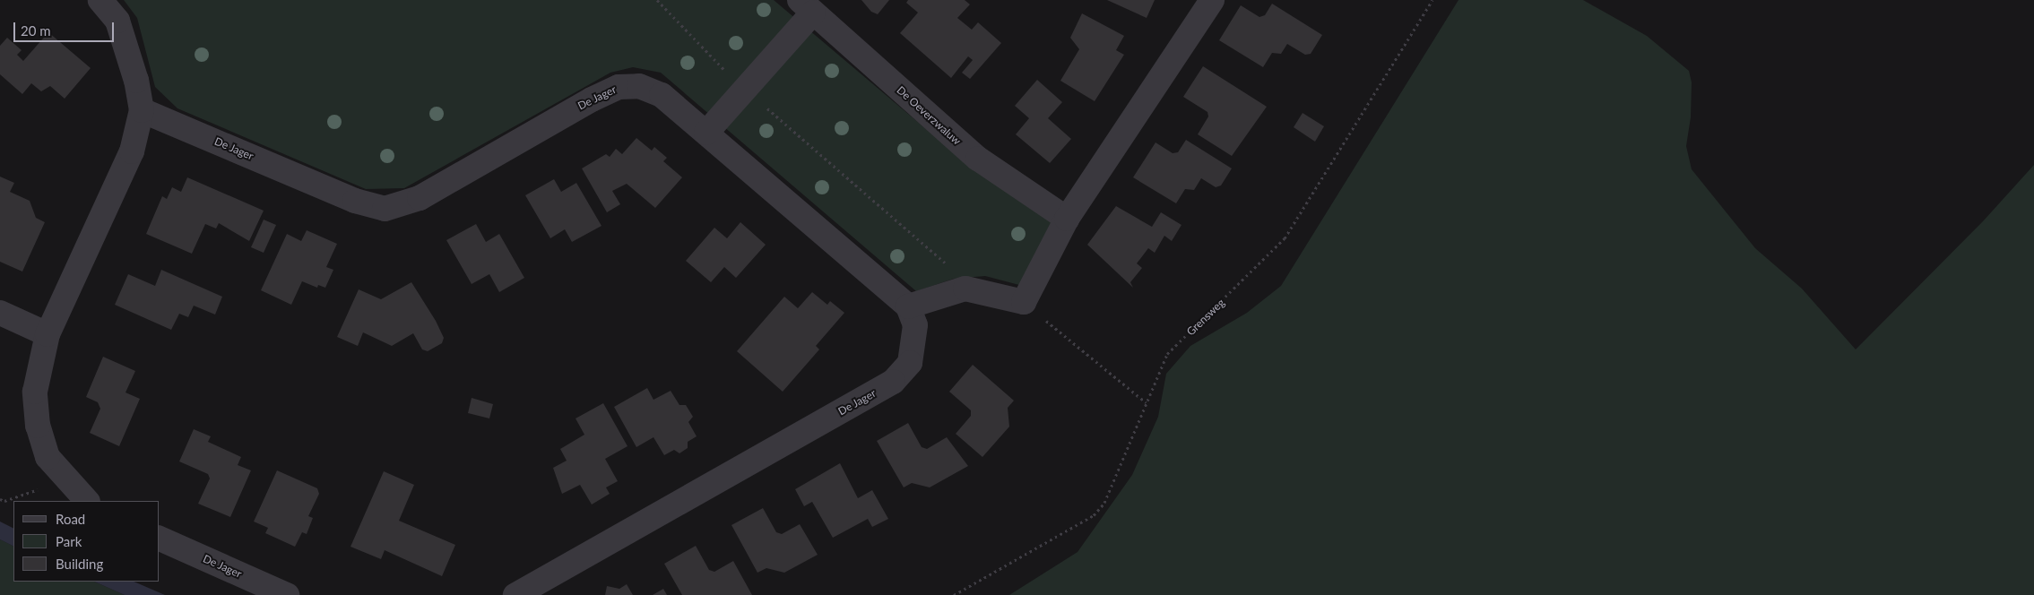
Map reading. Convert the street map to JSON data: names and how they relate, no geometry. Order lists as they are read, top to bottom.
{
  "streets": {
    "street": ["De Jager", "De Oeverzwaluw"],
    "path": ["Grensweg"]
  },
  "legend": ["Road", "Park", "Building"],
  "scale_bar": "20 m"
}
